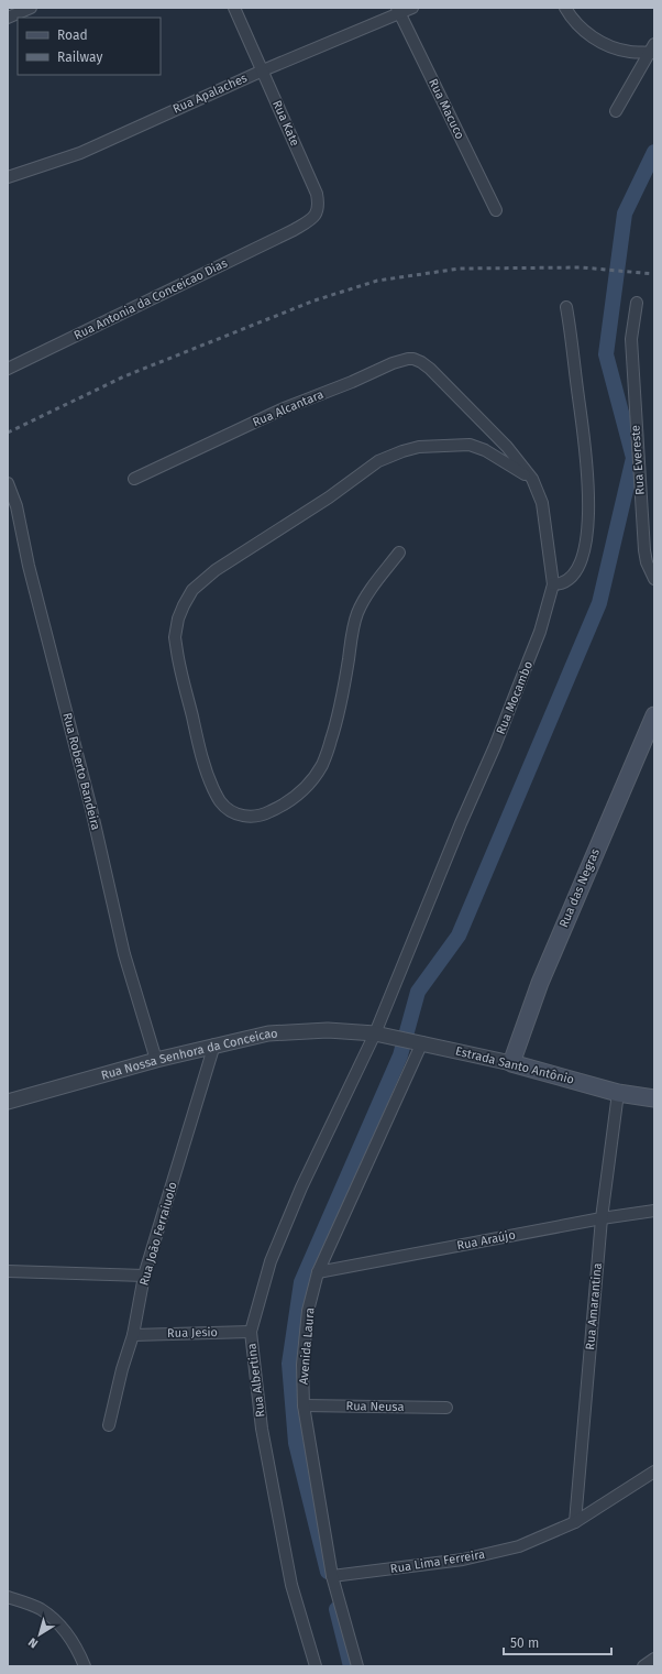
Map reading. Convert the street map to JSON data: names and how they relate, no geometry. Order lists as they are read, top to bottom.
{
  "streets": {
    "main road": ["Rua das Negras", "Estrada Santo Antônio"],
    "street": [
      "Rua Apalaches",
      "Rua Macuco",
      "Rua Kate",
      "Rua Antonia da Conceicao Dias",
      "Rua Alcantara",
      "Rua Evereste",
      "Rua Mocambo",
      "Rua Roberto Bandeira",
      "Rua Nossa Senhora da Conceicao",
      "Rua João Ferraiuolo",
      "Rua Araújo",
      "Rua Amarantina",
      "Rua Jesio",
      "Avenida Laura",
      "Rua Albertina",
      "Rua Neusa",
      "Rua Lima Ferreira"
    ]
  },
  "crossings": [
    ["Rua Apalaches", "Rua Macuco"],
    ["Rua Apalaches", "Rua Kate"],
    ["Rua Kate", "Rua Antonia da Conceicao Dias"],
    ["Rua Alcantara", "Rua Mocambo"],
    ["Rua Mocambo", "Rua Nossa Senhora da Conceicao"],
    ["Rua Mocambo", "Estrada Santo Antônio"],
    ["Rua Mocambo", "Rua Albertina"],
    ["Rua Roberto Bandeira", "Rua Nossa Senhora da Conceicao"],
    ["Rua das Negras", "Estrada Santo Antônio"],
    ["Rua Nossa Senhora da Conceicao", "Estrada Santo Antônio"],
    ["Rua Nossa Senhora da Conceicao", "Rua João Ferraiuolo"],
    ["Rua Nossa Senhora da Conceicao", "Rua Albertina"],
    ["Estrada Santo Antônio", "Rua Amarantina"],
    ["Estrada Santo Antônio", "Avenida Laura"],
    ["Estrada Santo Antônio", "Rua Albertina"],
    ["Rua João Ferraiuolo", "Rua Jesio"],
    ["Rua Araújo", "Rua Amarantina"],
    ["Rua Araújo", "Avenida Laura"],
    ["Rua Amarantina", "Rua Lima Ferreira"],
    ["Rua Jesio", "Rua Albertina"],
    ["Avenida Laura", "Rua Neusa"],
    ["Avenida Laura", "Rua Lima Ferreira"]
  ],
  "legend": ["Road", "Railway"],
  "scale_bar": "50 m",
  "north": "bottom left"
}
